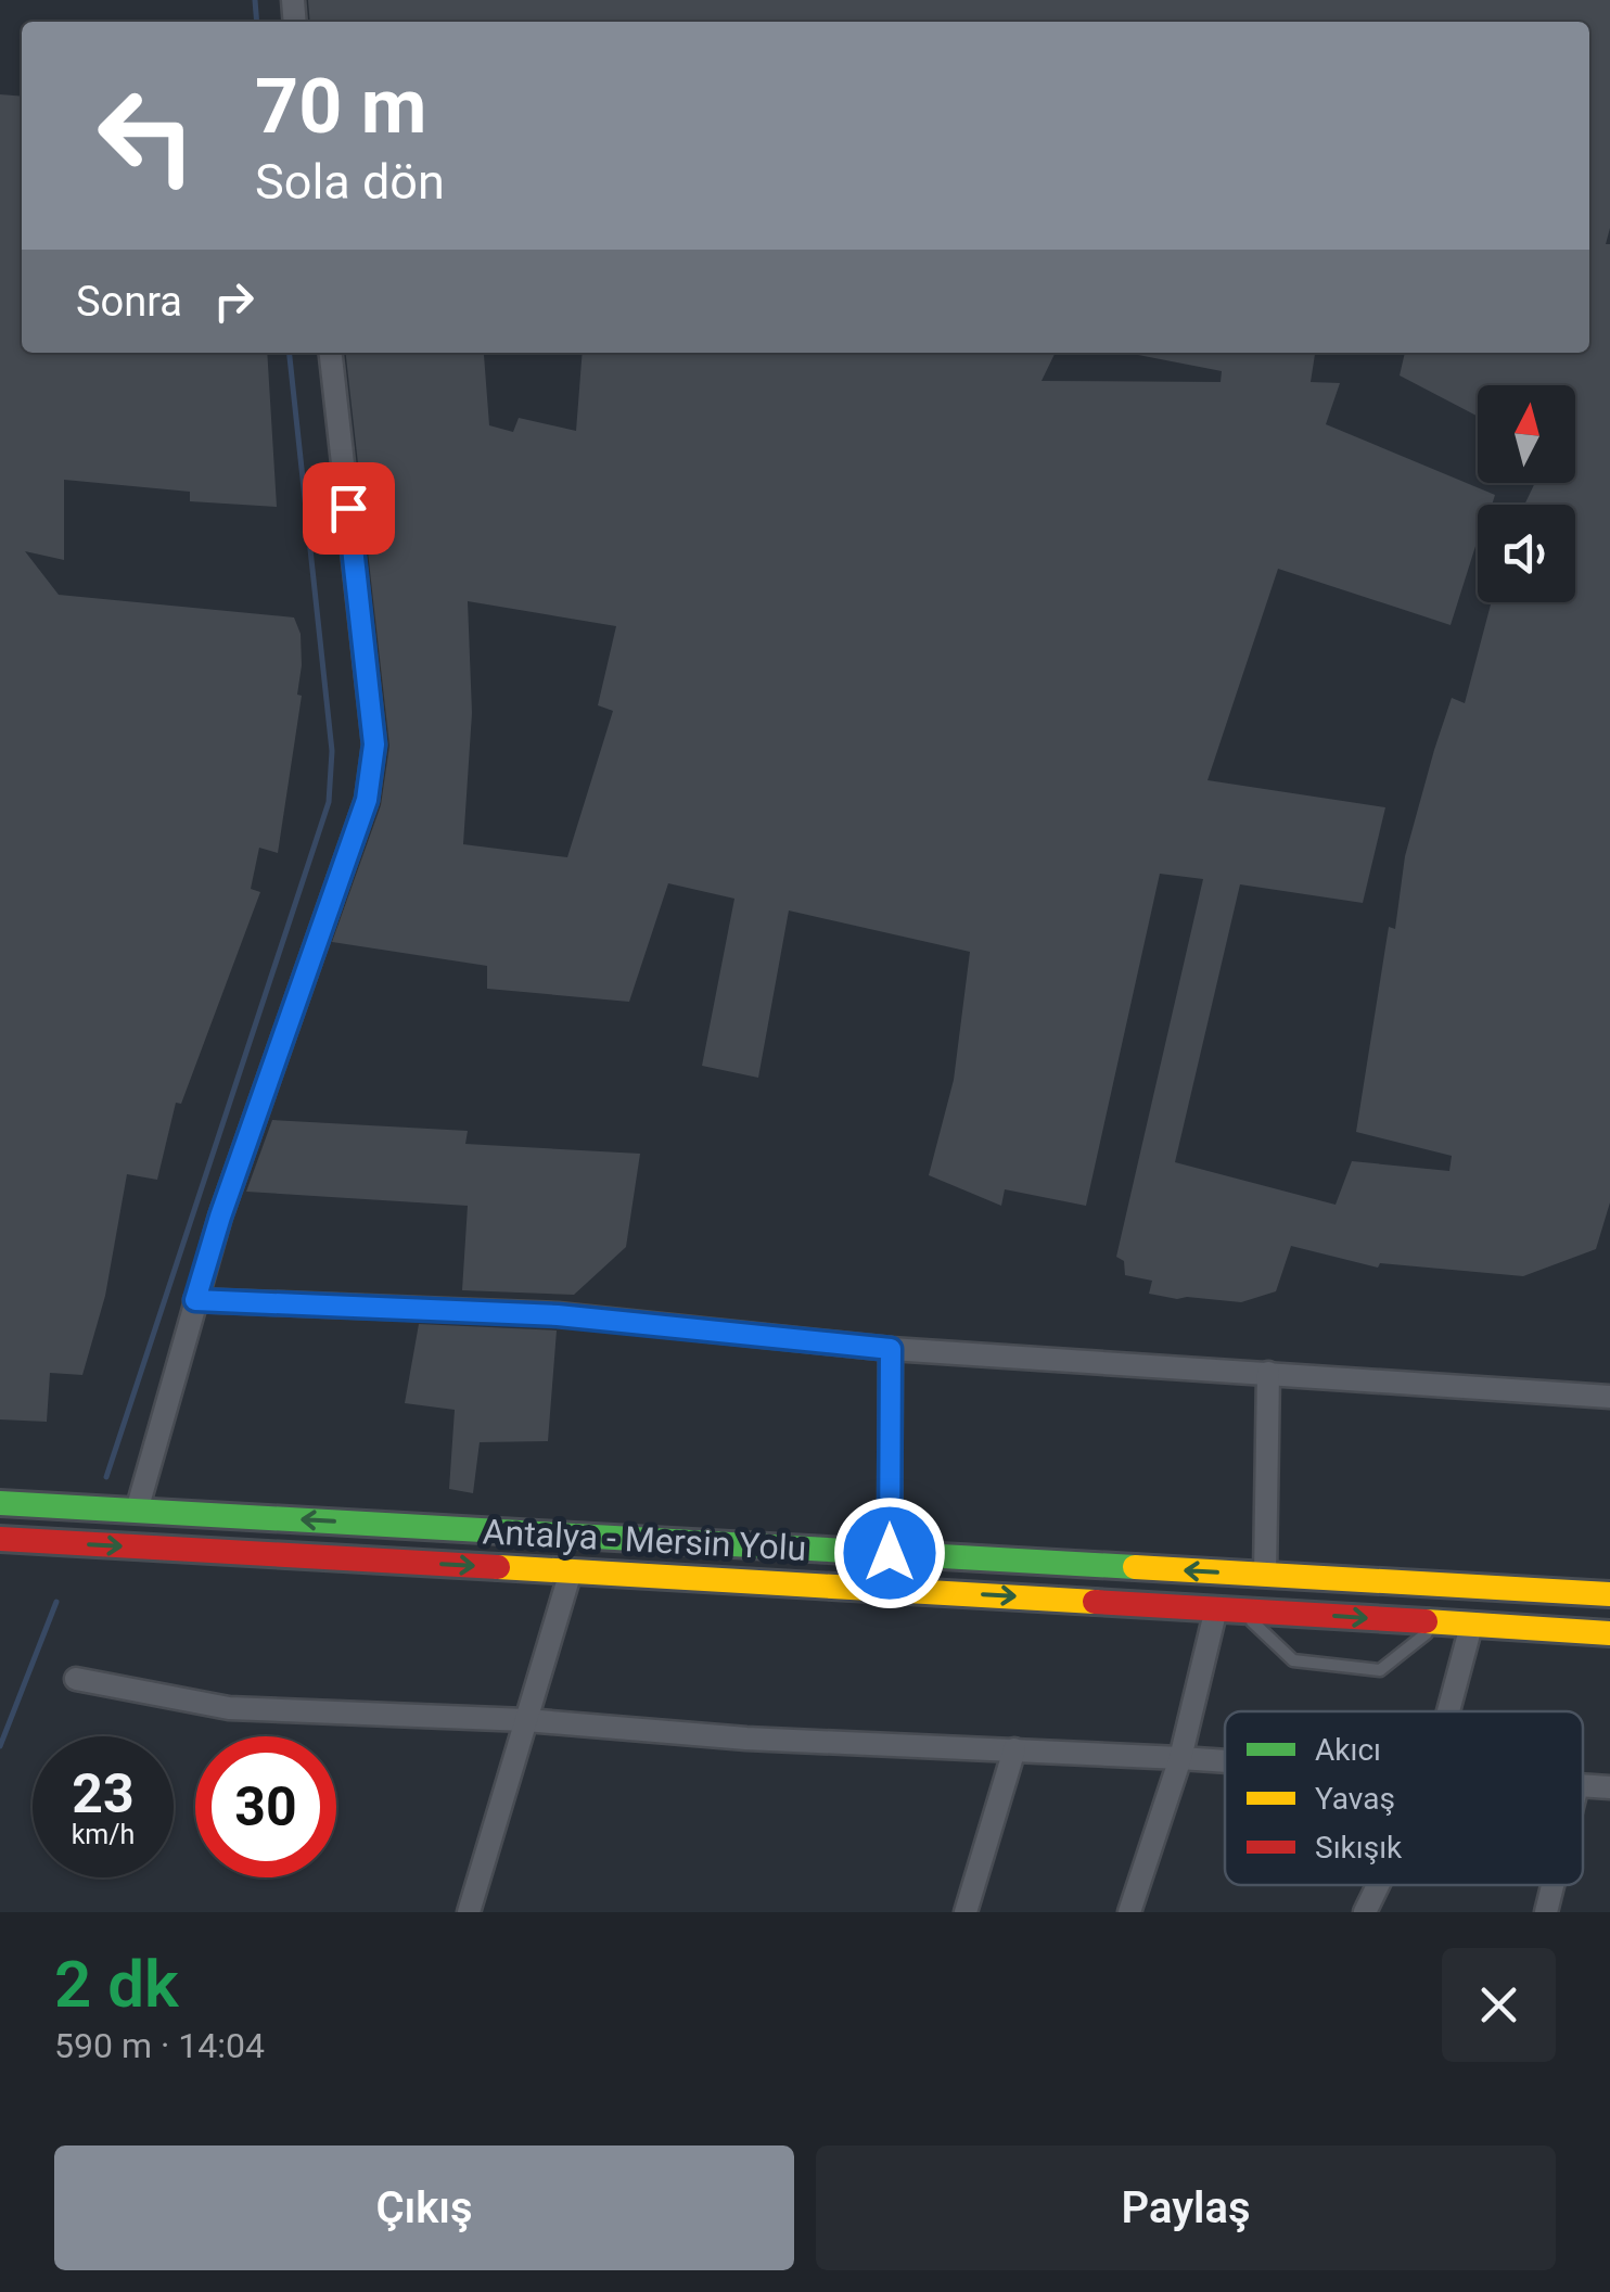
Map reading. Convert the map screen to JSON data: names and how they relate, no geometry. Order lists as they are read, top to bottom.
{
  "streets": {
    "highway": ["Antalya - Mersin Yolu"]
  },
  "legend": ["Akıcı", "Yavaş", "Sıkışık"],
  "north": "top",
  "page": {
    "turn": ["70 m", "Sola dön"],
    "then": "Sonra",
    "speed": "23 km/h",
    "limit": "30",
    "heading": ["2 dk", "590 m · 14:04"],
    "buttons": ["Çıkış", "Paylaş"]
  }
}
